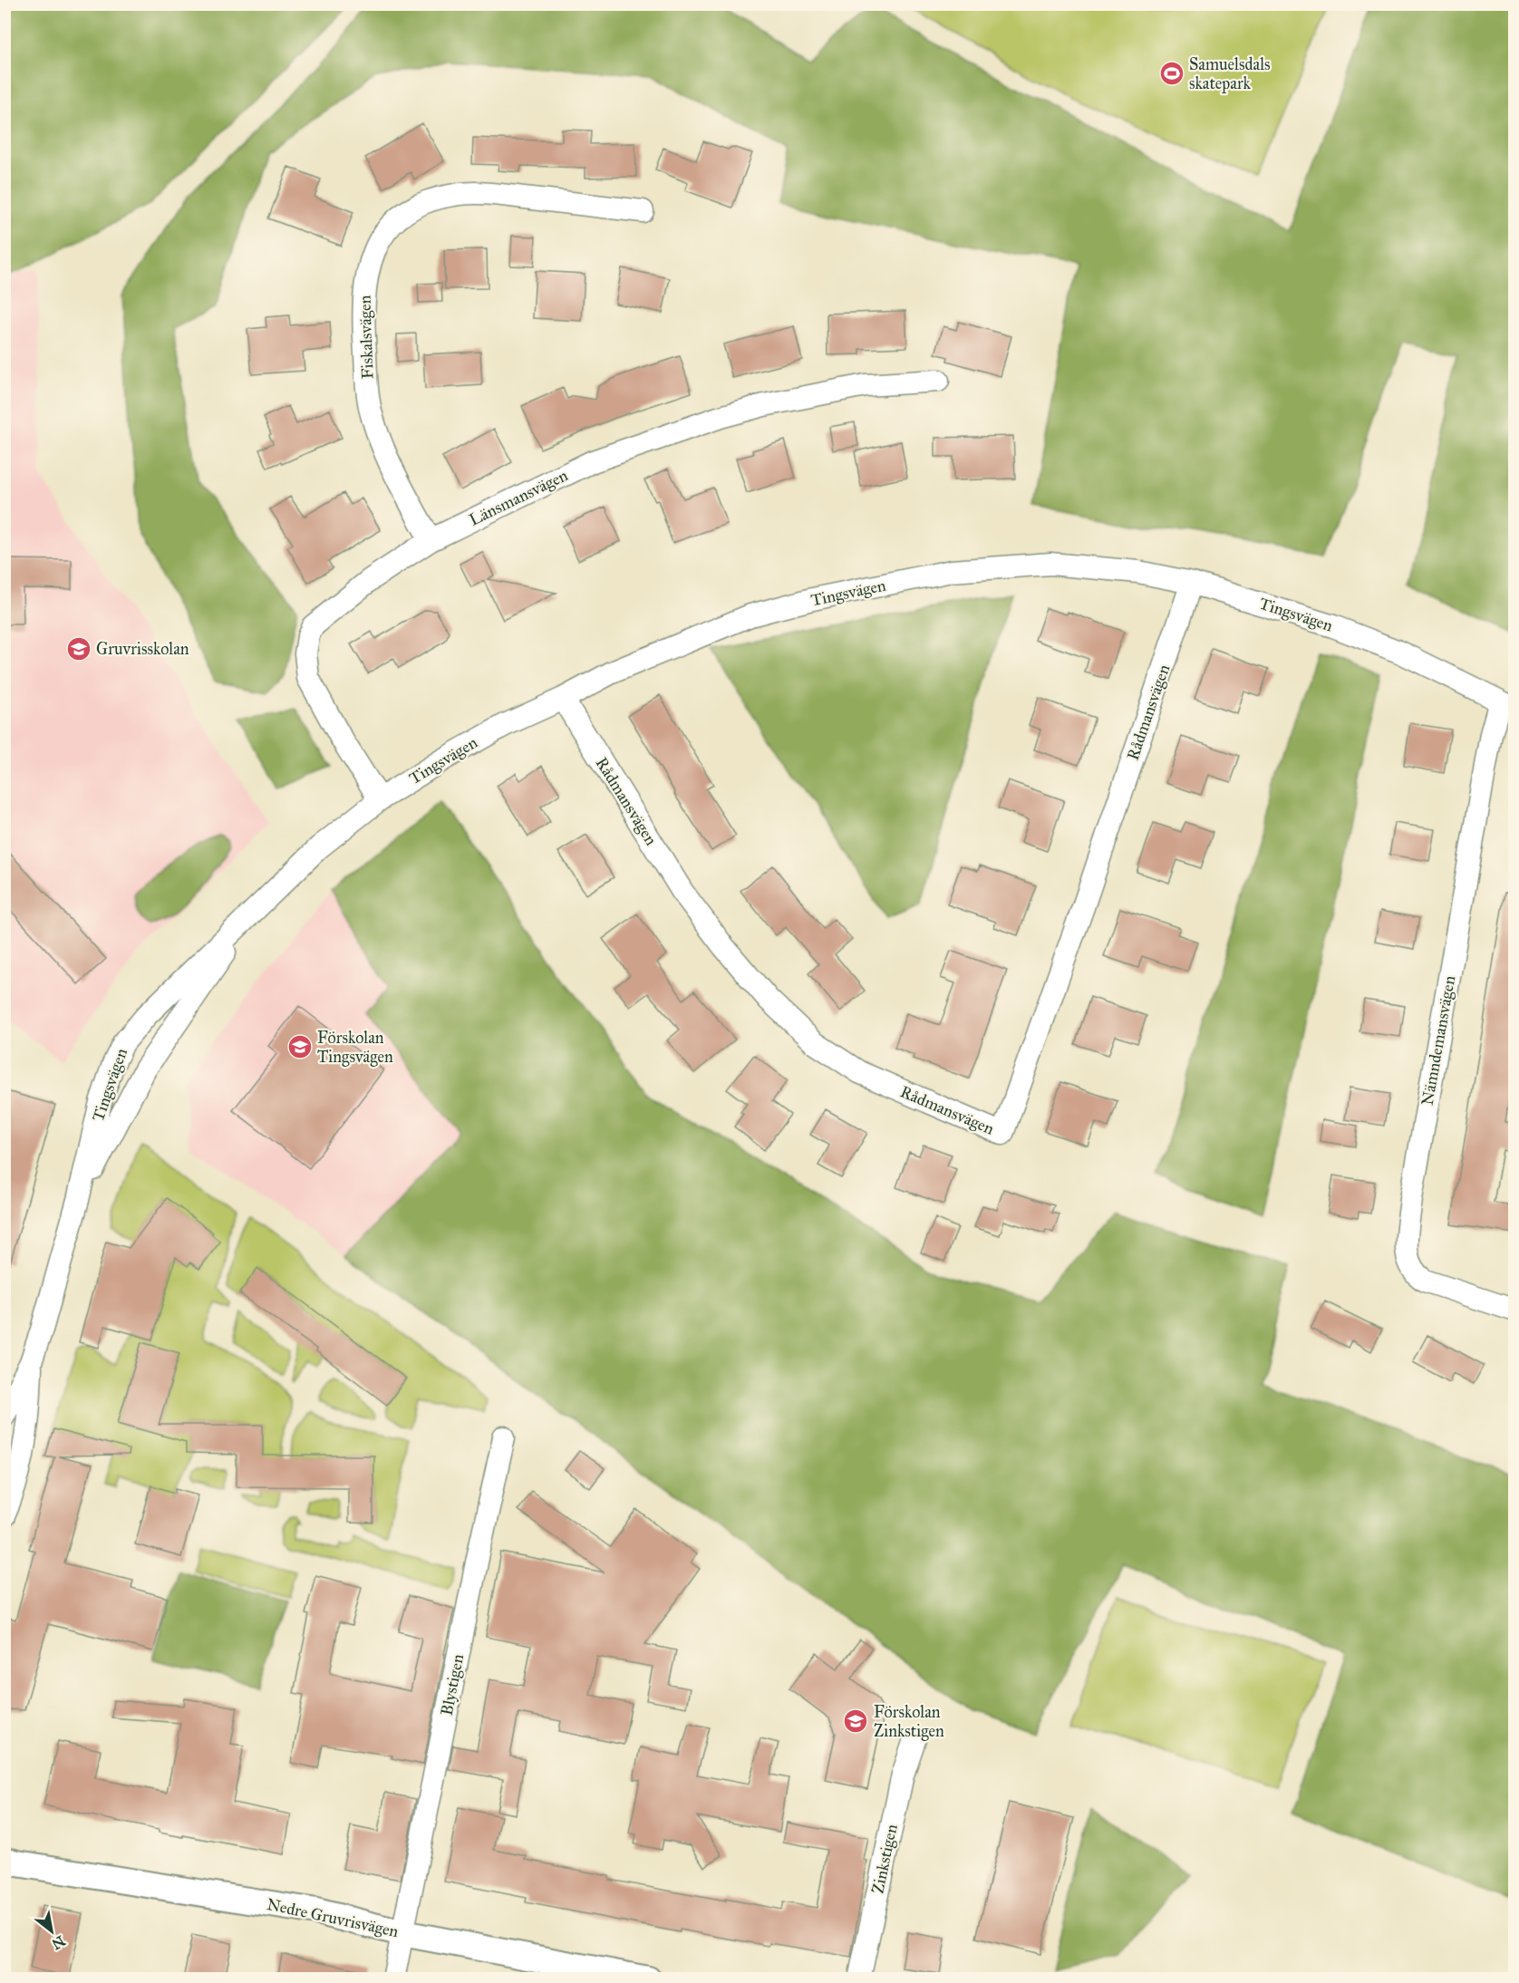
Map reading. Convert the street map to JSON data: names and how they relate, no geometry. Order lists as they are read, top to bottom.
{
  "streets": {
    "street": [
      "Fiskalsvägen",
      "Länsmansvägen",
      "Tingsvägen",
      "Rådmansvägen",
      "Nämndemansvägen",
      "Blystigen",
      "Zinkstigen",
      "Nedre Gruvrisvägen"
    ]
  },
  "crossings": [
    ["Fiskalsvägen", "Länsmansvägen"],
    ["Länsmansvägen", "Tingsvägen"],
    ["Tingsvägen", "Rådmansvägen"],
    ["Tingsvägen", "Nämndemansvägen"],
    ["Blystigen", "Nedre Gruvrisvägen"]
  ],
  "places": {
    "sports": ["Samuelsdals skatepark"],
    "school or university": ["Gruvrisskolan", "Förskolan Tingsvägen", "Förskolan Zinkstigen"]
  },
  "north": "bottom right"
}
